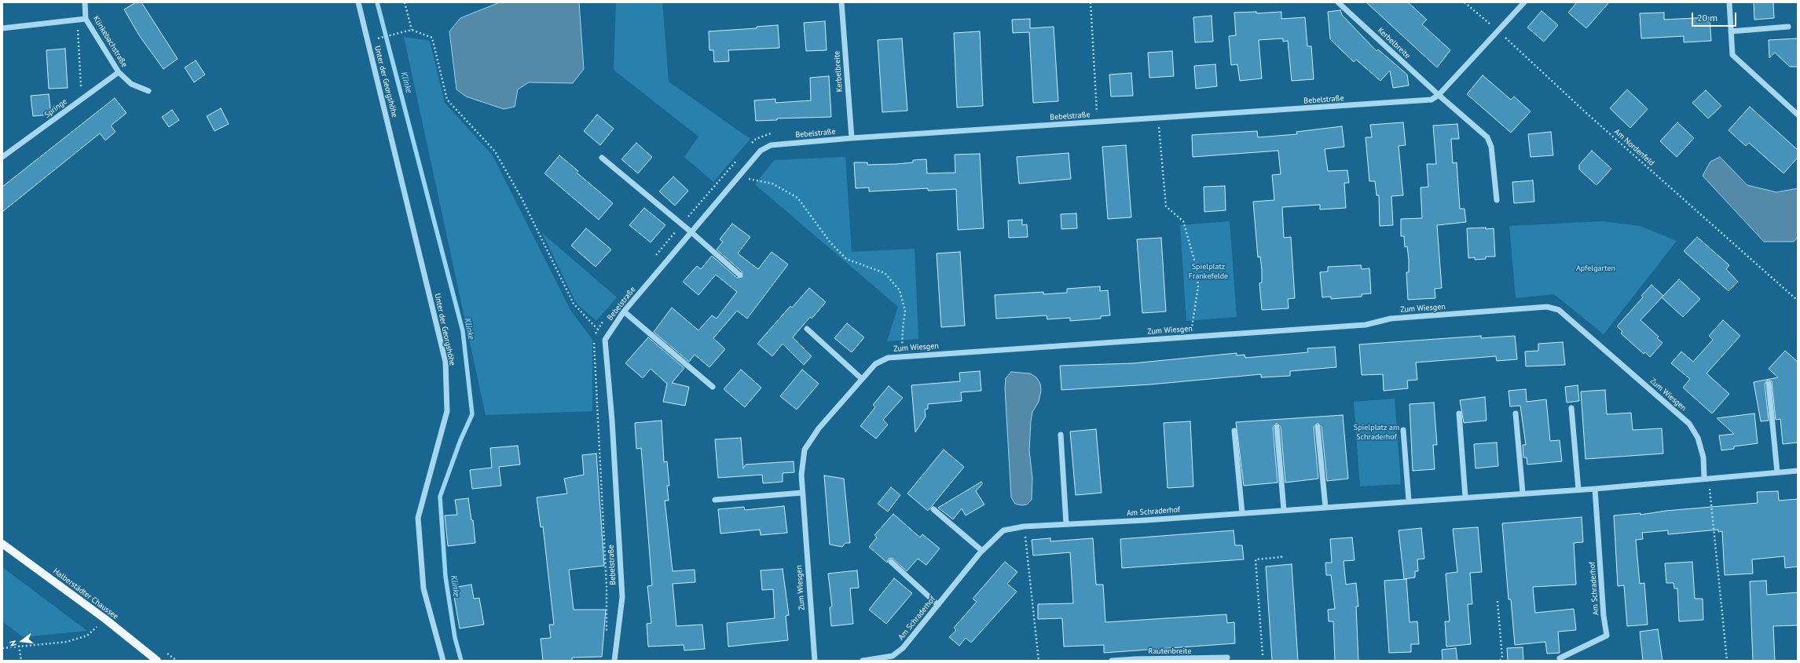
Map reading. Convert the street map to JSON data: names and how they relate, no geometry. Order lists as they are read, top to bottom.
{
  "streets": {
    "main road": ["Halberstädter Chaussee"],
    "street": [
      "Klinkebachstraße",
      "Kerbelbreite",
      "Unter der Georgshöhe",
      "Bebelstraße",
      "Springe",
      "Zum Wiesgen",
      "Am Schraderhof",
      "Rautenbreite"
    ],
    "path": ["Am Nordenfeld"]
  },
  "crossings": [
    ["Klinkebachstraße", "Springe"],
    ["Kerbelbreite", "Bebelstraße"],
    ["Bebelstraße", "Am Nordenfeld"],
    ["Zum Wiesgen", "Am Schraderhof"]
  ],
  "water": ["Klinke"],
  "parks": ["Spielplatz Frankefelde", "Apfelgarten", "Spielplatz am Schraderhof"],
  "scale_bar": "20 m",
  "north": "left"
}
